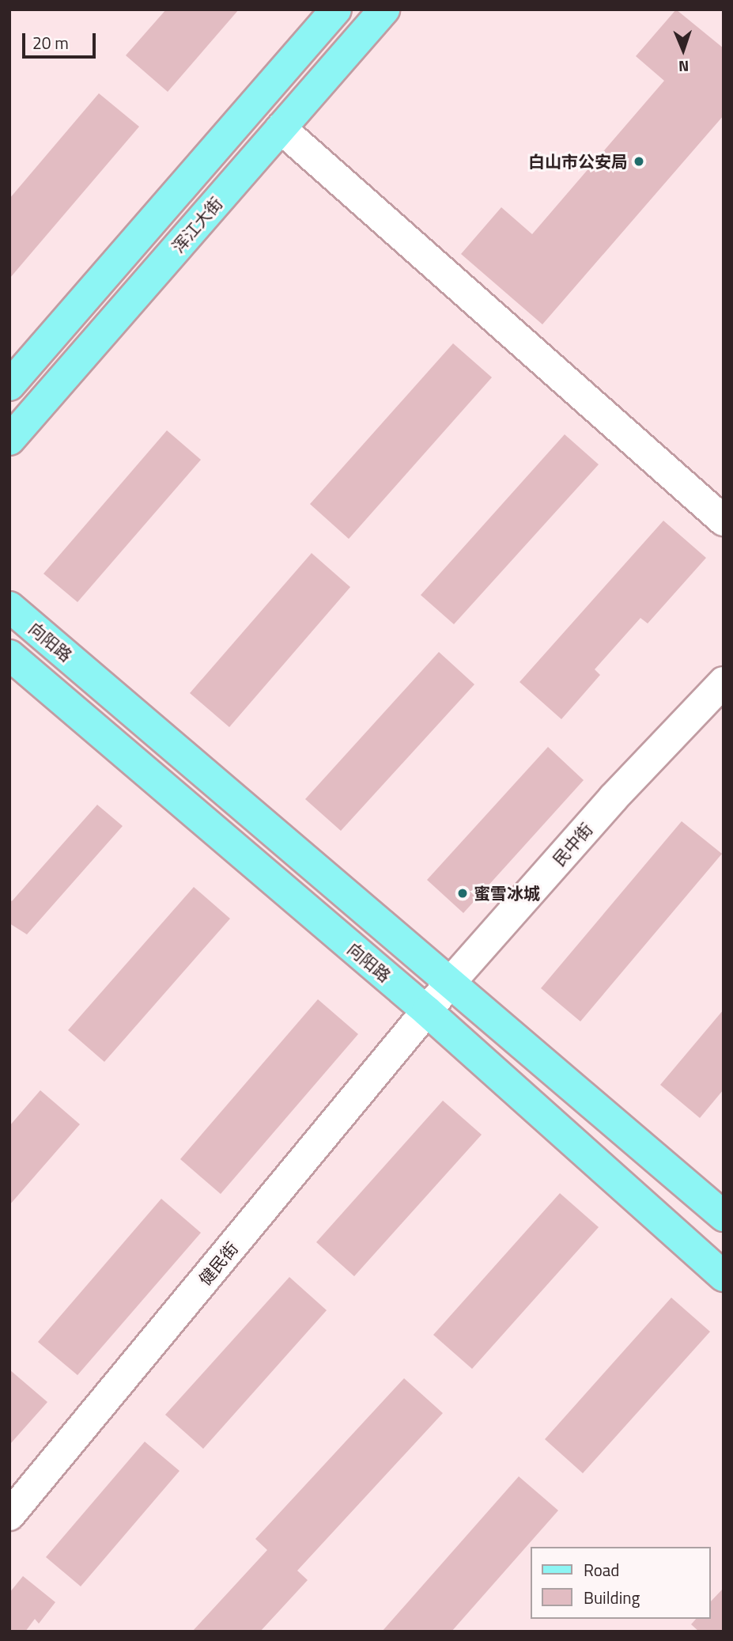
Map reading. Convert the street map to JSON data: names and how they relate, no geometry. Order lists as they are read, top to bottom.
{
  "streets": {
    "main road": ["浑江大街", "向阳路"],
    "street": ["民中街", "健民街"]
  },
  "crossings": [
    ["向阳路", "民中街"],
    ["向阳路", "健民街"],
    ["民中街", "健民街"]
  ],
  "places": ["白山市公安局", "蜜雪冰城"],
  "legend": ["Road", "Building"],
  "scale_bar": "20 m",
  "north": "bottom"
}
